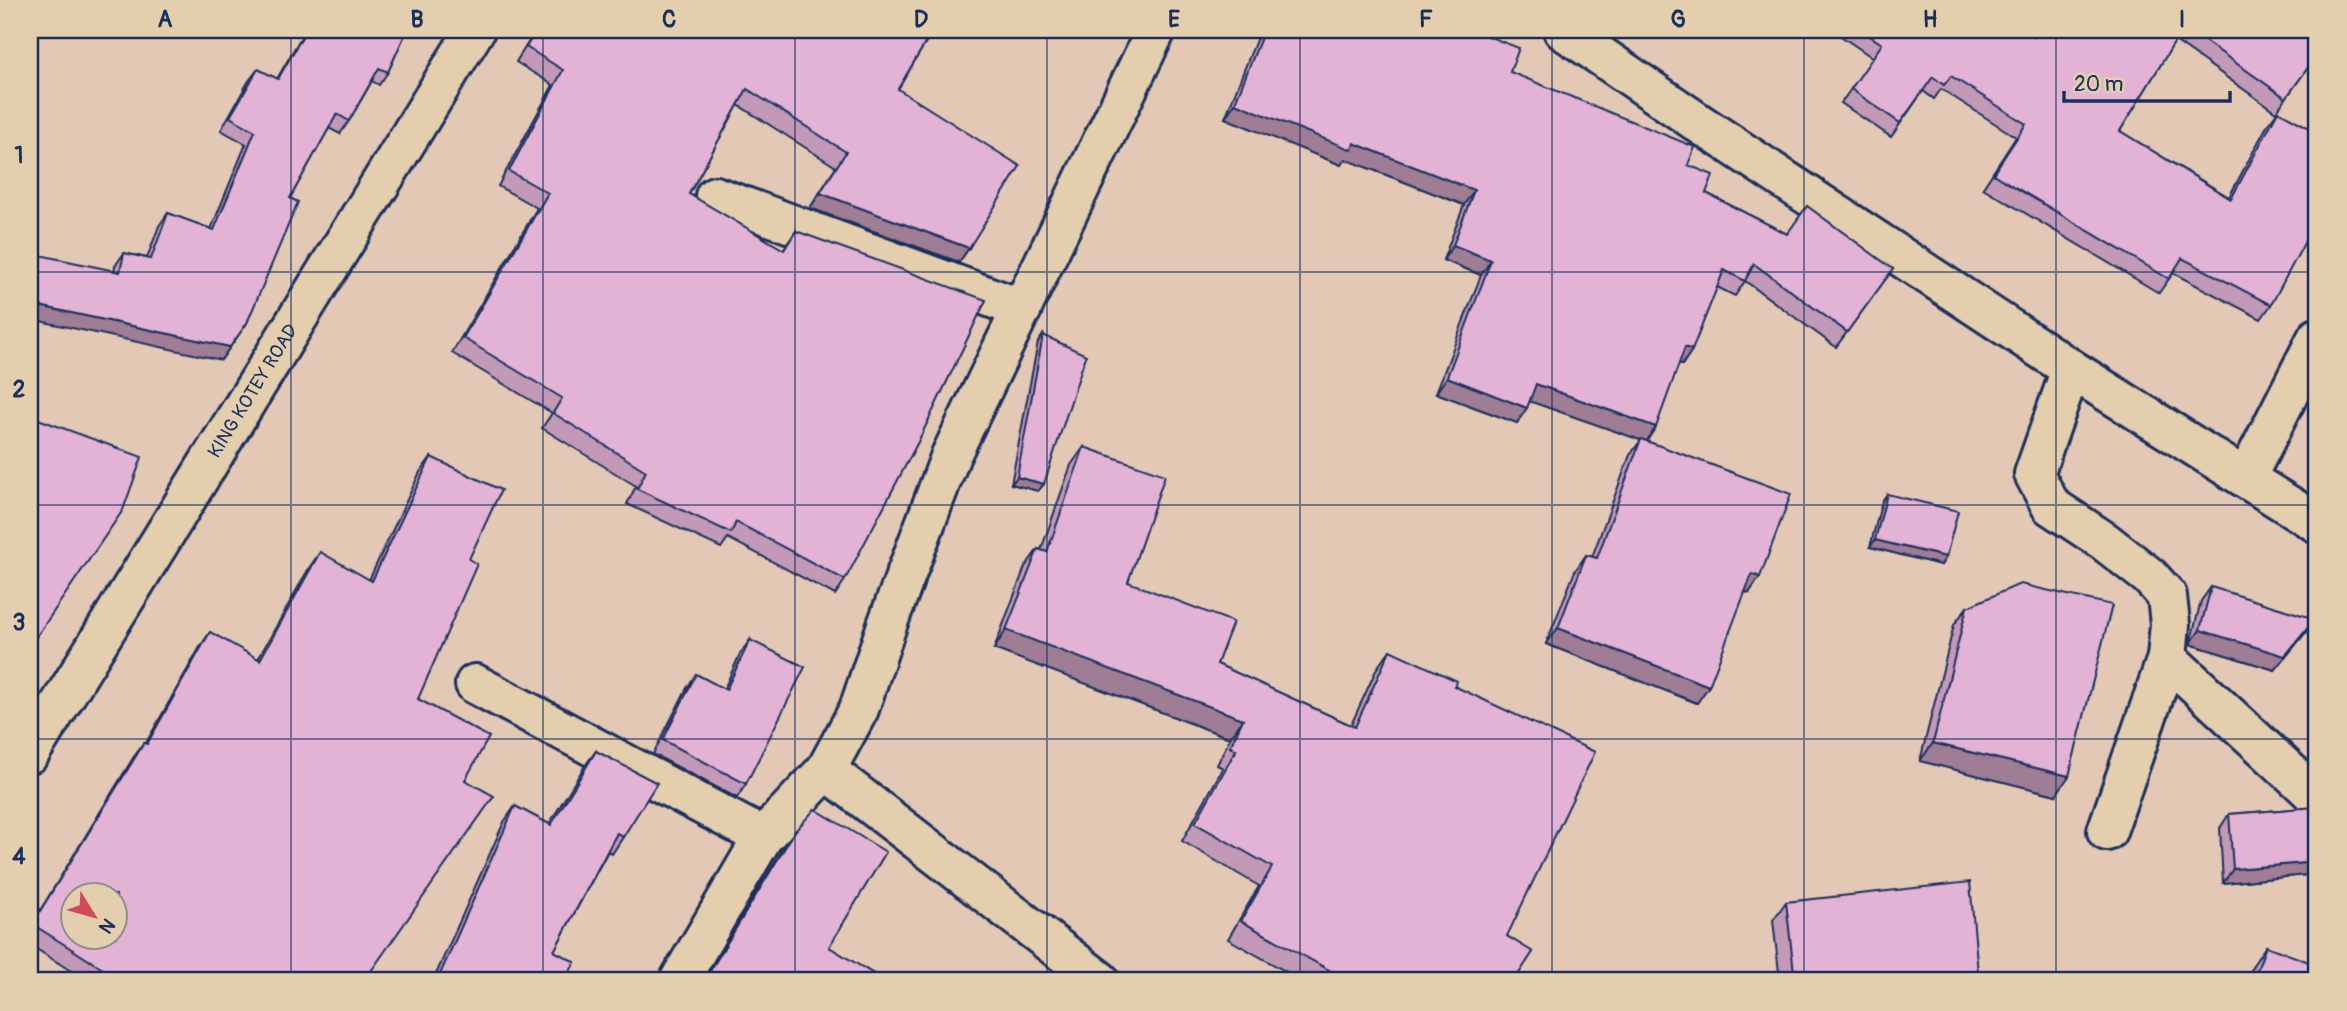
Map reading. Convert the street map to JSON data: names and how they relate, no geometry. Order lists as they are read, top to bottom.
{
  "streets": {
    "street": ["KING KOTEY ROAD"]
  },
  "scale_bar": "20 m",
  "north": "bottom right",
  "grid": {
    "columns": [
      "A",
      "B",
      "C",
      "D",
      "E",
      "F",
      "G",
      "H",
      "I"
    ],
    "rows": [
      "1",
      "2",
      "3",
      "4"
    ]
  }
}
